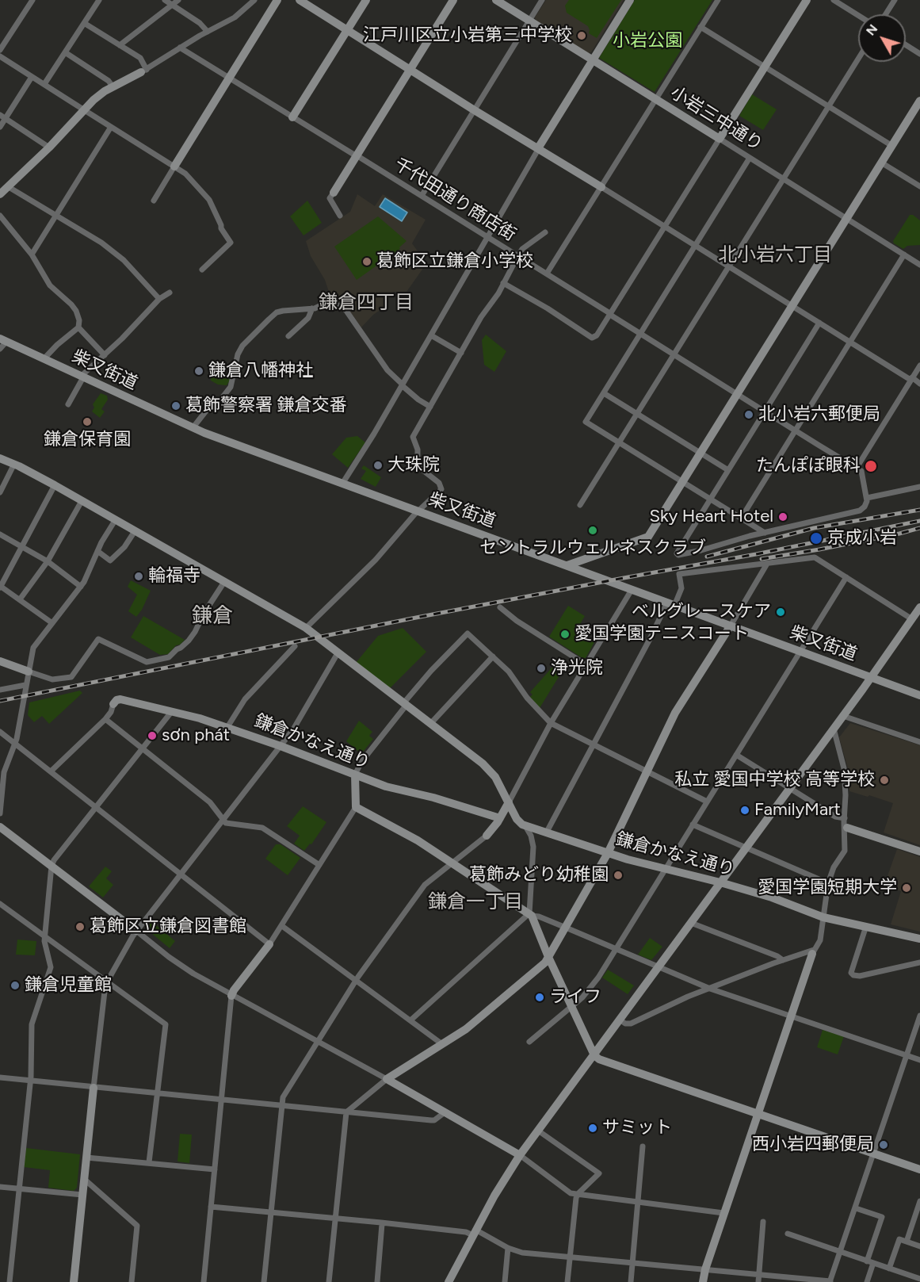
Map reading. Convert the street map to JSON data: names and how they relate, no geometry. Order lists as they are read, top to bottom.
{
  "streets": {
    "street": [
      "小岩三中通り",
      "千代田通り商店街",
      "柴又街道",
      "鎌倉かなえ通り"
    ]
  },
  "districts": [
    "北小岩六丁目",
    "鎌倉四丁目",
    "鎌倉",
    "鎌倉一丁目"
  ],
  "parks": ["小岩公園"],
  "places": [
    "江戸川区立小岩第三中学校",
    "葛飾区立鎌倉小学校",
    "鎌倉八幡神社",
    "葛飾警察署 鎌倉交番",
    "北小岩六郵便局",
    "鎌倉保育園",
    "大珠院",
    "たんぽぽ眼科",
    "Sky Heart Hotel",
    "セントラルウェルネスクラブ",
    "京成小岩",
    "輪福寺",
    "ベルグレースケア",
    "愛国学園テニスコート",
    "浄光院",
    "sơn phát",
    "私立 愛国中学校 高等学校",
    "FamilyMart",
    "葛飾みどり幼稚園",
    "愛国学園短期大学",
    "葛飾区立鎌倉図書館",
    "鎌倉児童館",
    "ライフ",
    "サミット",
    "西小岩四郵便局"
  ],
  "north": "top left"
}
